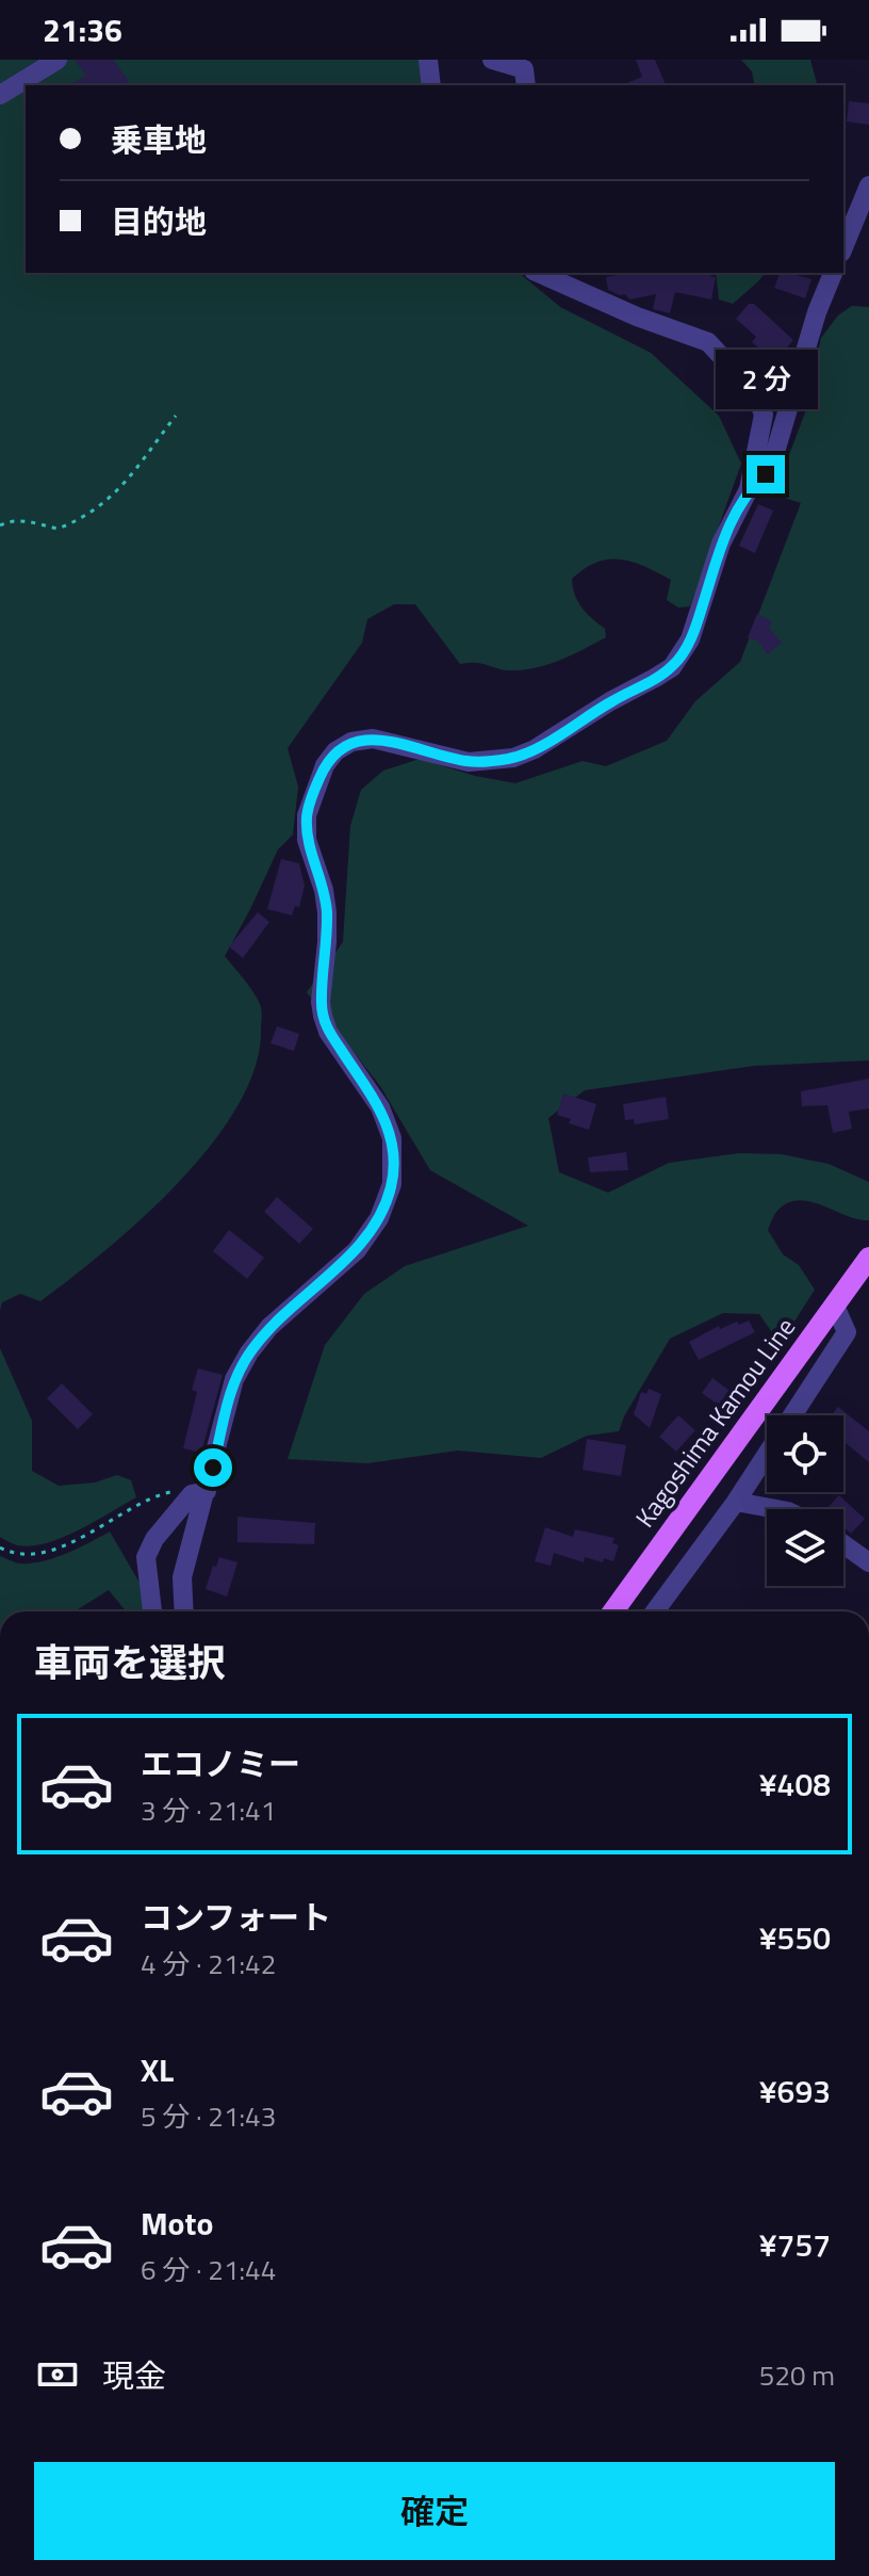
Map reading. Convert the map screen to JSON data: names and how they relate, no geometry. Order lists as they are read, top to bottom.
{
  "streets": {
    "main road": ["Kagoshima Kamou Line"]
  },
  "page": {
    "status": "21:36",
    "banner": ["乗車地", "目的地"],
    "bubble": "2 分",
    "heading": "車両を選択",
    "list": [
      {
        "name": "エコノミー",
        "note": "3 分 · 21:41",
        "value": "¥408"
      },
      {
        "name": "コンフォート",
        "note": "4 分 · 21:42",
        "value": "¥550"
      },
      {
        "name": "XL",
        "note": "5 分 · 21:43",
        "value": "¥693"
      },
      {
        "name": "Moto",
        "note": "6 分 · 21:44",
        "value": "¥757"
      }
    ],
    "pay": ["現金", "520 m"],
    "buttons": "確定"
  }
}
